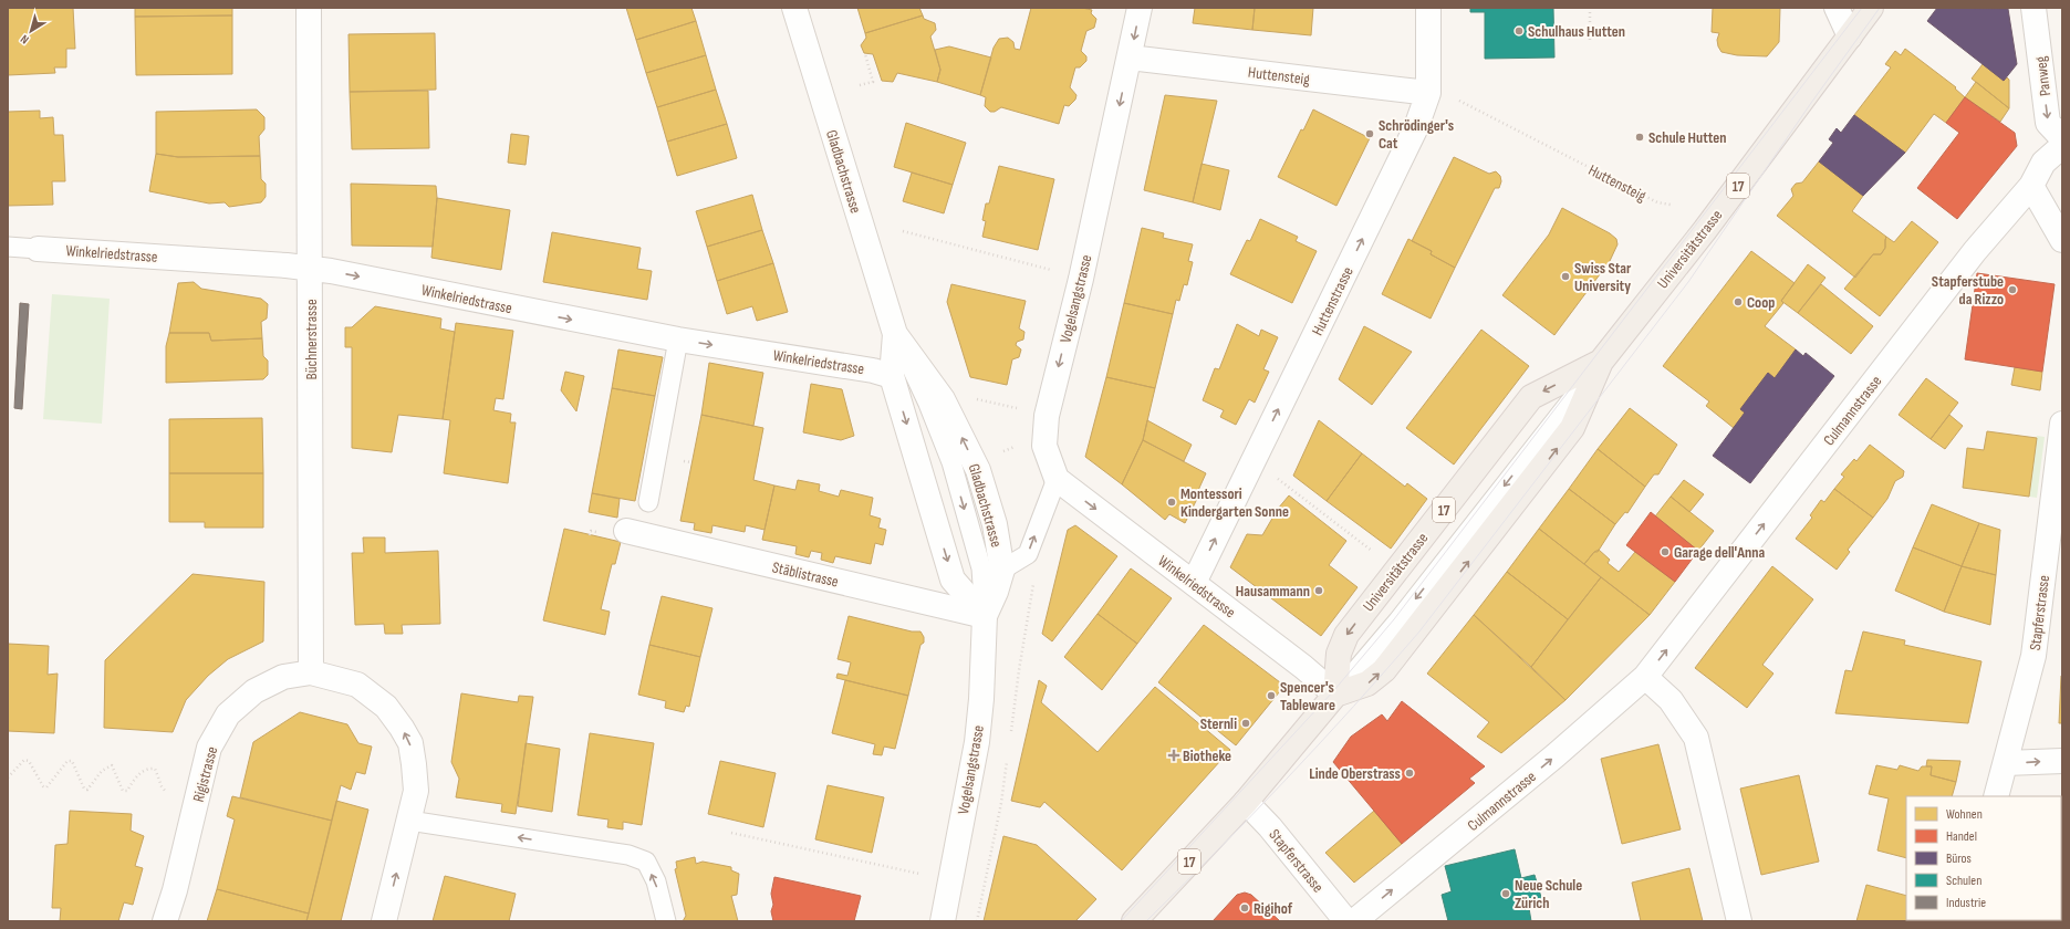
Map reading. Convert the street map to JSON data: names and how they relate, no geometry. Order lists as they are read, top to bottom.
{
  "streets": {
    "main road": ["17", "Universitätstrasse"],
    "street": [
      "Huttensteig",
      "Panweg",
      "Gladbachstrasse",
      "Winkelriedstrasse",
      "Vogelsangstrasse",
      "Huttenstrasse",
      "Büchnerstrasse",
      "Culmannstrasse",
      "Stäblistrasse",
      "Stapferstrasse",
      "Rigistrasse"
    ]
  },
  "crossings": [
    ["Huttensteig", "Vogelsangstrasse"],
    ["Huttensteig", "Huttenstrasse"],
    ["Gladbachstrasse", "Winkelriedstrasse"],
    ["Gladbachstrasse", "Vogelsangstrasse"],
    ["Gladbachstrasse", "Stäblistrasse"],
    ["17", "Universitätstrasse"],
    ["17", "Winkelriedstrasse"],
    ["17", "Stapferstrasse"],
    ["Universitätstrasse", "Winkelriedstrasse"],
    ["Winkelriedstrasse", "Vogelsangstrasse"],
    ["Winkelriedstrasse", "Huttenstrasse"],
    ["Winkelriedstrasse", "Büchnerstrasse"],
    ["Vogelsangstrasse", "Stäblistrasse"],
    ["Büchnerstrasse", "Rigistrasse"]
  ],
  "one_way": [
    "Panweg",
    "Winkelriedstrasse",
    "Vogelsangstrasse",
    "Huttenstrasse",
    "Culmannstrasse",
    "Rigistrasse"
  ],
  "places": {
    "other": [
      "Schulhaus Hutten",
      "Schrödinger's Cat",
      "Schule Hutten",
      "Swiss Star University",
      "Stapferstube da Rizzo",
      "Coop",
      "Montessori Kindergarten Sonne",
      "Garage dell'Anna",
      "Hausammann",
      "Spencer's Tableware",
      "Sternli",
      "Linde Oberstrass",
      "Neue Schule Zürich",
      "Rigihof"
    ],
    "health": ["Biotheke"]
  },
  "legend": [
    "Wohnen",
    "Handel",
    "Büros",
    "Schulen",
    "Industrie"
  ],
  "north": "bottom left"
}
